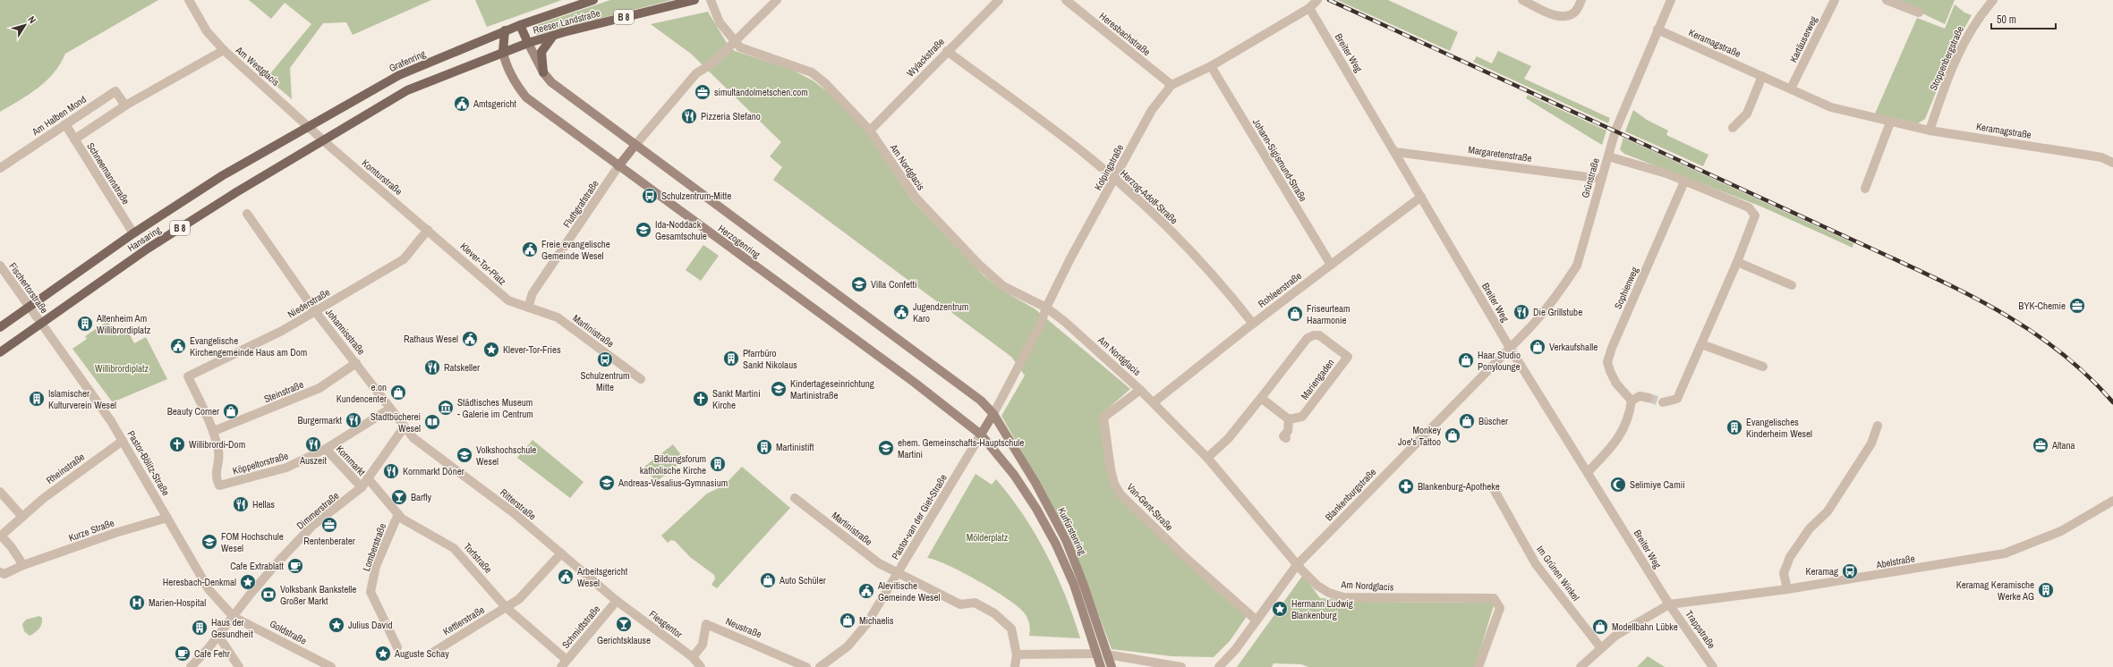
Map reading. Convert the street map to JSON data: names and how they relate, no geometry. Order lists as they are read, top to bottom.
{
  "streets": {
    "main road": [
      "B 8",
      "Reeser Landstraße",
      "Grafenring",
      "Hansaring",
      "Herzogenring",
      "Kurfürstenring"
    ],
    "street": [
      "Heresbachstraße",
      "Kartäuserweg",
      "Keramagstraße",
      "Breiter Weg",
      "Wylackstraße",
      "Stoppenbergstraße",
      "Am Westglacis",
      "Am Halben Mond",
      "Margaretenstraße",
      "Johann-Sigismund-Straße",
      "Am Nordglacis",
      "Kolpingstraße",
      "Schneemannstraße",
      "Komturstraße",
      "Grünstraße",
      "Herzog-Adolf-Straße",
      "Fluthgrafstraße",
      "Klever-Tor-Platz",
      "Fischertorstraße",
      "Sophienweg",
      "Rohleerstraße",
      "Niederstraße",
      "Martinistraße",
      "Johannisstraße",
      "Mariengaden",
      "Steinstraße",
      "Kornmarkt",
      "Pastor-Bölitz-Straße",
      "Köppeltorstraße",
      "Rheinstraße",
      "Blankenburgstraße",
      "Ritterstraße",
      "Van-Gent-Straße",
      "Dimmerstraße",
      "Pastor-van der Giet-Straße",
      "Kurze Straße",
      "Lomberstraße",
      "Torfstraße",
      "Abelstraße",
      "Im Grünen Winkel",
      "Kettlerstraße",
      "Flesgentor",
      "Schmidtstraße",
      "Neustraße",
      "Trappstraße",
      "Goldstraße"
    ]
  },
  "crossings": [
    ["B 8", "Reeser Landstraße"],
    ["B 8", "Am Westglacis"],
    ["B 8", "Komturstraße"],
    ["B 8", "Hansaring"],
    ["B 8", "Herzogenring"],
    ["Reeser Landstraße", "Grafenring"],
    ["Reeser Landstraße", "Herzogenring"],
    ["Heresbachstraße", "Kolpingstraße"],
    ["Kartäuserweg", "Keramagstraße"],
    ["Keramagstraße", "Stoppenbergstraße"],
    ["Keramagstraße", "Grünstraße"],
    ["Breiter Weg", "Margaretenstraße"],
    ["Breiter Weg", "Kolpingstraße"],
    ["Breiter Weg", "Grünstraße"],
    ["Breiter Weg", "Rohleerstraße"],
    ["Breiter Weg", "Blankenburgstraße"],
    ["Breiter Weg", "Abelstraße"],
    ["Breiter Weg", "Trappstraße"],
    ["Wylackstraße", "Am Nordglacis"],
    ["Wylackstraße", "Herzog-Adolf-Straße"],
    ["Grafenring", "Am Westglacis"],
    ["Grafenring", "Hansaring"],
    ["Am Westglacis", "Komturstraße"],
    ["Am Westglacis", "Hansaring"],
    ["Am Halben Mond", "Schneemannstraße"],
    ["Margaretenstraße", "Grünstraße"],
    ["Johann-Sigismund-Straße", "Kolpingstraße"],
    ["Johann-Sigismund-Straße", "Rohleerstraße"],
    ["Am Nordglacis", "Kolpingstraße"],
    ["Am Nordglacis", "Rohleerstraße"],
    ["Am Nordglacis", "Mariengaden"],
    ["Am Nordglacis", "Blankenburgstraße"],
    ["Am Nordglacis", "Van-Gent-Straße"],
    ["Kolpingstraße", "Herzog-Adolf-Straße"],
    ["Kolpingstraße", "Herzogenring"],
    ["Kolpingstraße", "Kurfürstenring"],
    ["Schneemannstraße", "Hansaring"],
    ["Komturstraße", "Hansaring"],
    ["Komturstraße", "Klever-Tor-Platz"],
    ["Komturstraße", "Niederstraße"],
    ["Grünstraße", "Blankenburgstraße"],
    ["Herzog-Adolf-Straße", "Rohleerstraße"],
    ["Fluthgrafstraße", "Herzogenring"],
    ["Fluthgrafstraße", "Klever-Tor-Platz"],
    ["Fluthgrafstraße", "Martinistraße"],
    ["Hansaring", "Fischertorstraße"],
    ["Hansaring", "Pastor-Bölitz-Straße"],
    ["Herzogenring", "Pastor-van der Giet-Straße"],
    ["Herzogenring", "Kurfürstenring"],
    ["Klever-Tor-Platz", "Niederstraße"],
    ["Klever-Tor-Platz", "Martinistraße"],
    ["Fischertorstraße", "Pastor-Bölitz-Straße"],
    ["Niederstraße", "Johannisstraße"],
    ["Niederstraße", "Steinstraße"],
    ["Niederstraße", "Köppeltorstraße"],
    ["Martinistraße", "Pastor-van der Giet-Straße"],
    ["Johannisstraße", "Steinstraße"],
    ["Johannisstraße", "Kornmarkt"],
    ["Johannisstraße", "Ritterstraße"],
    ["Steinstraße", "Köppeltorstraße"],
    ["Kornmarkt", "Köppeltorstraße"],
    ["Kornmarkt", "Ritterstraße"],
    ["Kornmarkt", "Dimmerstraße"],
    ["Kornmarkt", "Torfstraße"],
    ["Pastor-Bölitz-Straße", "Rheinstraße"],
    ["Pastor-Bölitz-Straße", "Dimmerstraße"],
    ["Pastor-Bölitz-Straße", "Kurze Straße"],
    ["Pastor-Bölitz-Straße", "Goldstraße"],
    ["Blankenburgstraße", "Van-Gent-Straße"],
    ["Ritterstraße", "Kettlerstraße"],
    ["Ritterstraße", "Flesgentor"],
    ["Ritterstraße", "Schmidtstraße"],
    ["Dimmerstraße", "Goldstraße"],
    ["Pastor-van der Giet-Straße", "Kurfürstenring"],
    ["Lomberstraße", "Torfstraße"],
    ["Torfstraße", "Kettlerstraße"],
    ["Torfstraße", "Schmidtstraße"],
    ["Abelstraße", "Trappstraße"],
    ["Flesgentor", "Schmidtstraße"],
    ["Flesgentor", "Neustraße"]
  ],
  "parks": ["Willibrordiplatz", "Mölderplatz"],
  "places": {
    "office": [
      "simultandolmetschen.com",
      "BYK-Chemie",
      "Altana",
      "Rentenberater"
    ],
    "public building": [
      "Amtsgericht",
      "Freie evangelische Gemeinde Wesel",
      "Jugendzentrum Karo",
      "Rathaus Wesel",
      "Evangelische Kirchengemeinde Haus am Dom",
      "Arbeitsgericht Wesel",
      "Alevitische Gemeinde Wesel"
    ],
    "restaurant": [
      "Pizzeria Stefano",
      "Die Grillstube",
      "Ratskeller",
      "Burgermarkt",
      "Auszeit",
      "Kornmarkt Döner",
      "Hellas"
    ],
    "bus stop": ["Schulzentrum-Mitte", "Schulzentrum Mitte", "Keramag"],
    "school or university": [
      "Ida-Noddack Gesamtschule",
      "Villa Confetti",
      "Kindertageseinrichtung Martinistraße",
      "ehem. Gemeinschafts-Hauptschule Martini",
      "Volkshochschule Wesel",
      "Andreas-Vesalius-Gymnasium",
      "FOM Hochschule Wesel"
    ],
    "shop": [
      "Friseurteam Haarmonie",
      "Verkaufshalle",
      "Haar Studio Ponylounge",
      "e.on Kundencenter",
      "Beauty Corner",
      "Büscher",
      "Monkey Joe's Tattoo",
      "Auto Schüler",
      "Michaelis",
      "Modellbahn Lübke"
    ],
    "building": [
      "Altenheim Am Willibrordiplatz",
      "Pfarrbüro Sankt Nikolaus",
      "Islamischer Kulturverein Wesel",
      "Evangelisches Kinderheim Wesel",
      "Martinistift",
      "Bildungsforum katholische Kirche",
      "Keramag Keramische Werke AG",
      "Haus der Gesundheit"
    ],
    "place": [
      "Klever-Tor-Fries",
      "Heresbach-Denkmal",
      "Hermann Ludwig Blankenburg",
      "Julius David",
      "Auguste Schay"
    ],
    "church": ["Sankt Martini Kirche", "Willibrordi-Dom"],
    "museum": ["Städtisches Museum - Galerie im Centrum"],
    "library": ["Stadtbücherei Wesel"],
    "mosque": ["Selimiye Camii"],
    "pharmacy": ["Blankenburg-Apotheke"],
    "bar": ["Barfly", "Gerichtsklause"],
    "cafe": ["Cafe Extrablatt", "Cafe Fehr"],
    "bank": ["Volksbank Bankstelle Großer Markt"],
    "hospital": ["Marien-Hospital"]
  },
  "scale_bar": "50 m",
  "north": "top right"
}
